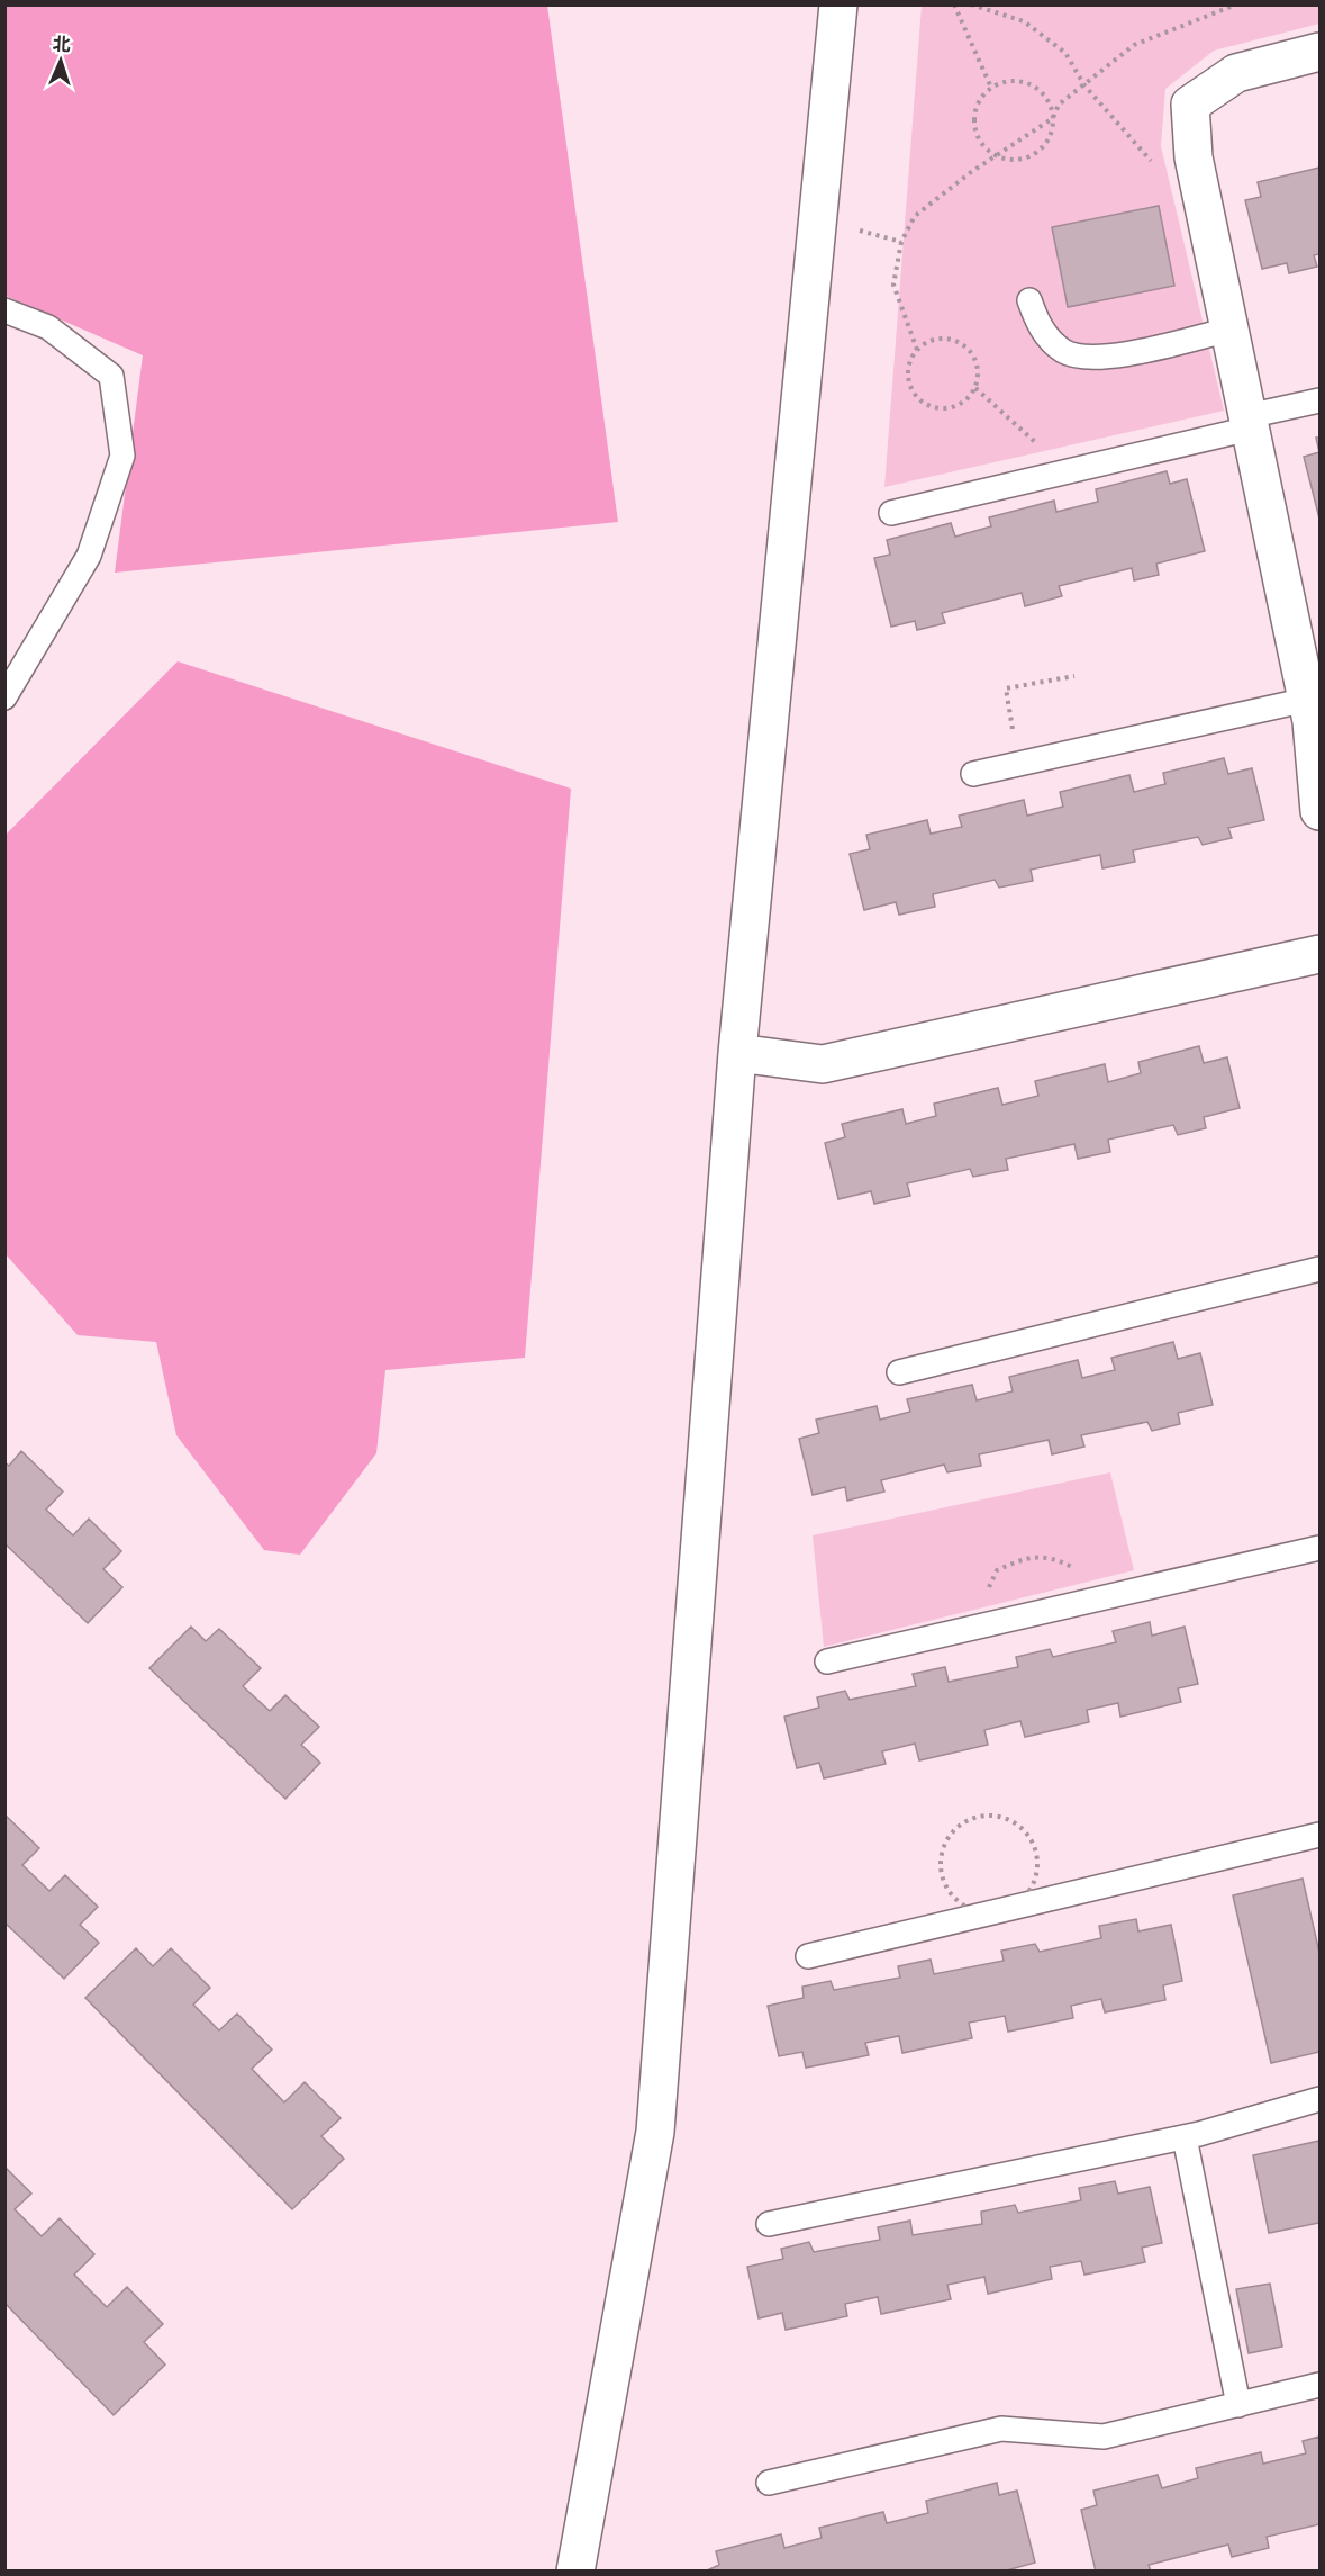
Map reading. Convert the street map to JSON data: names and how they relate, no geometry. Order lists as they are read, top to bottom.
{
  "north": "top"
}
